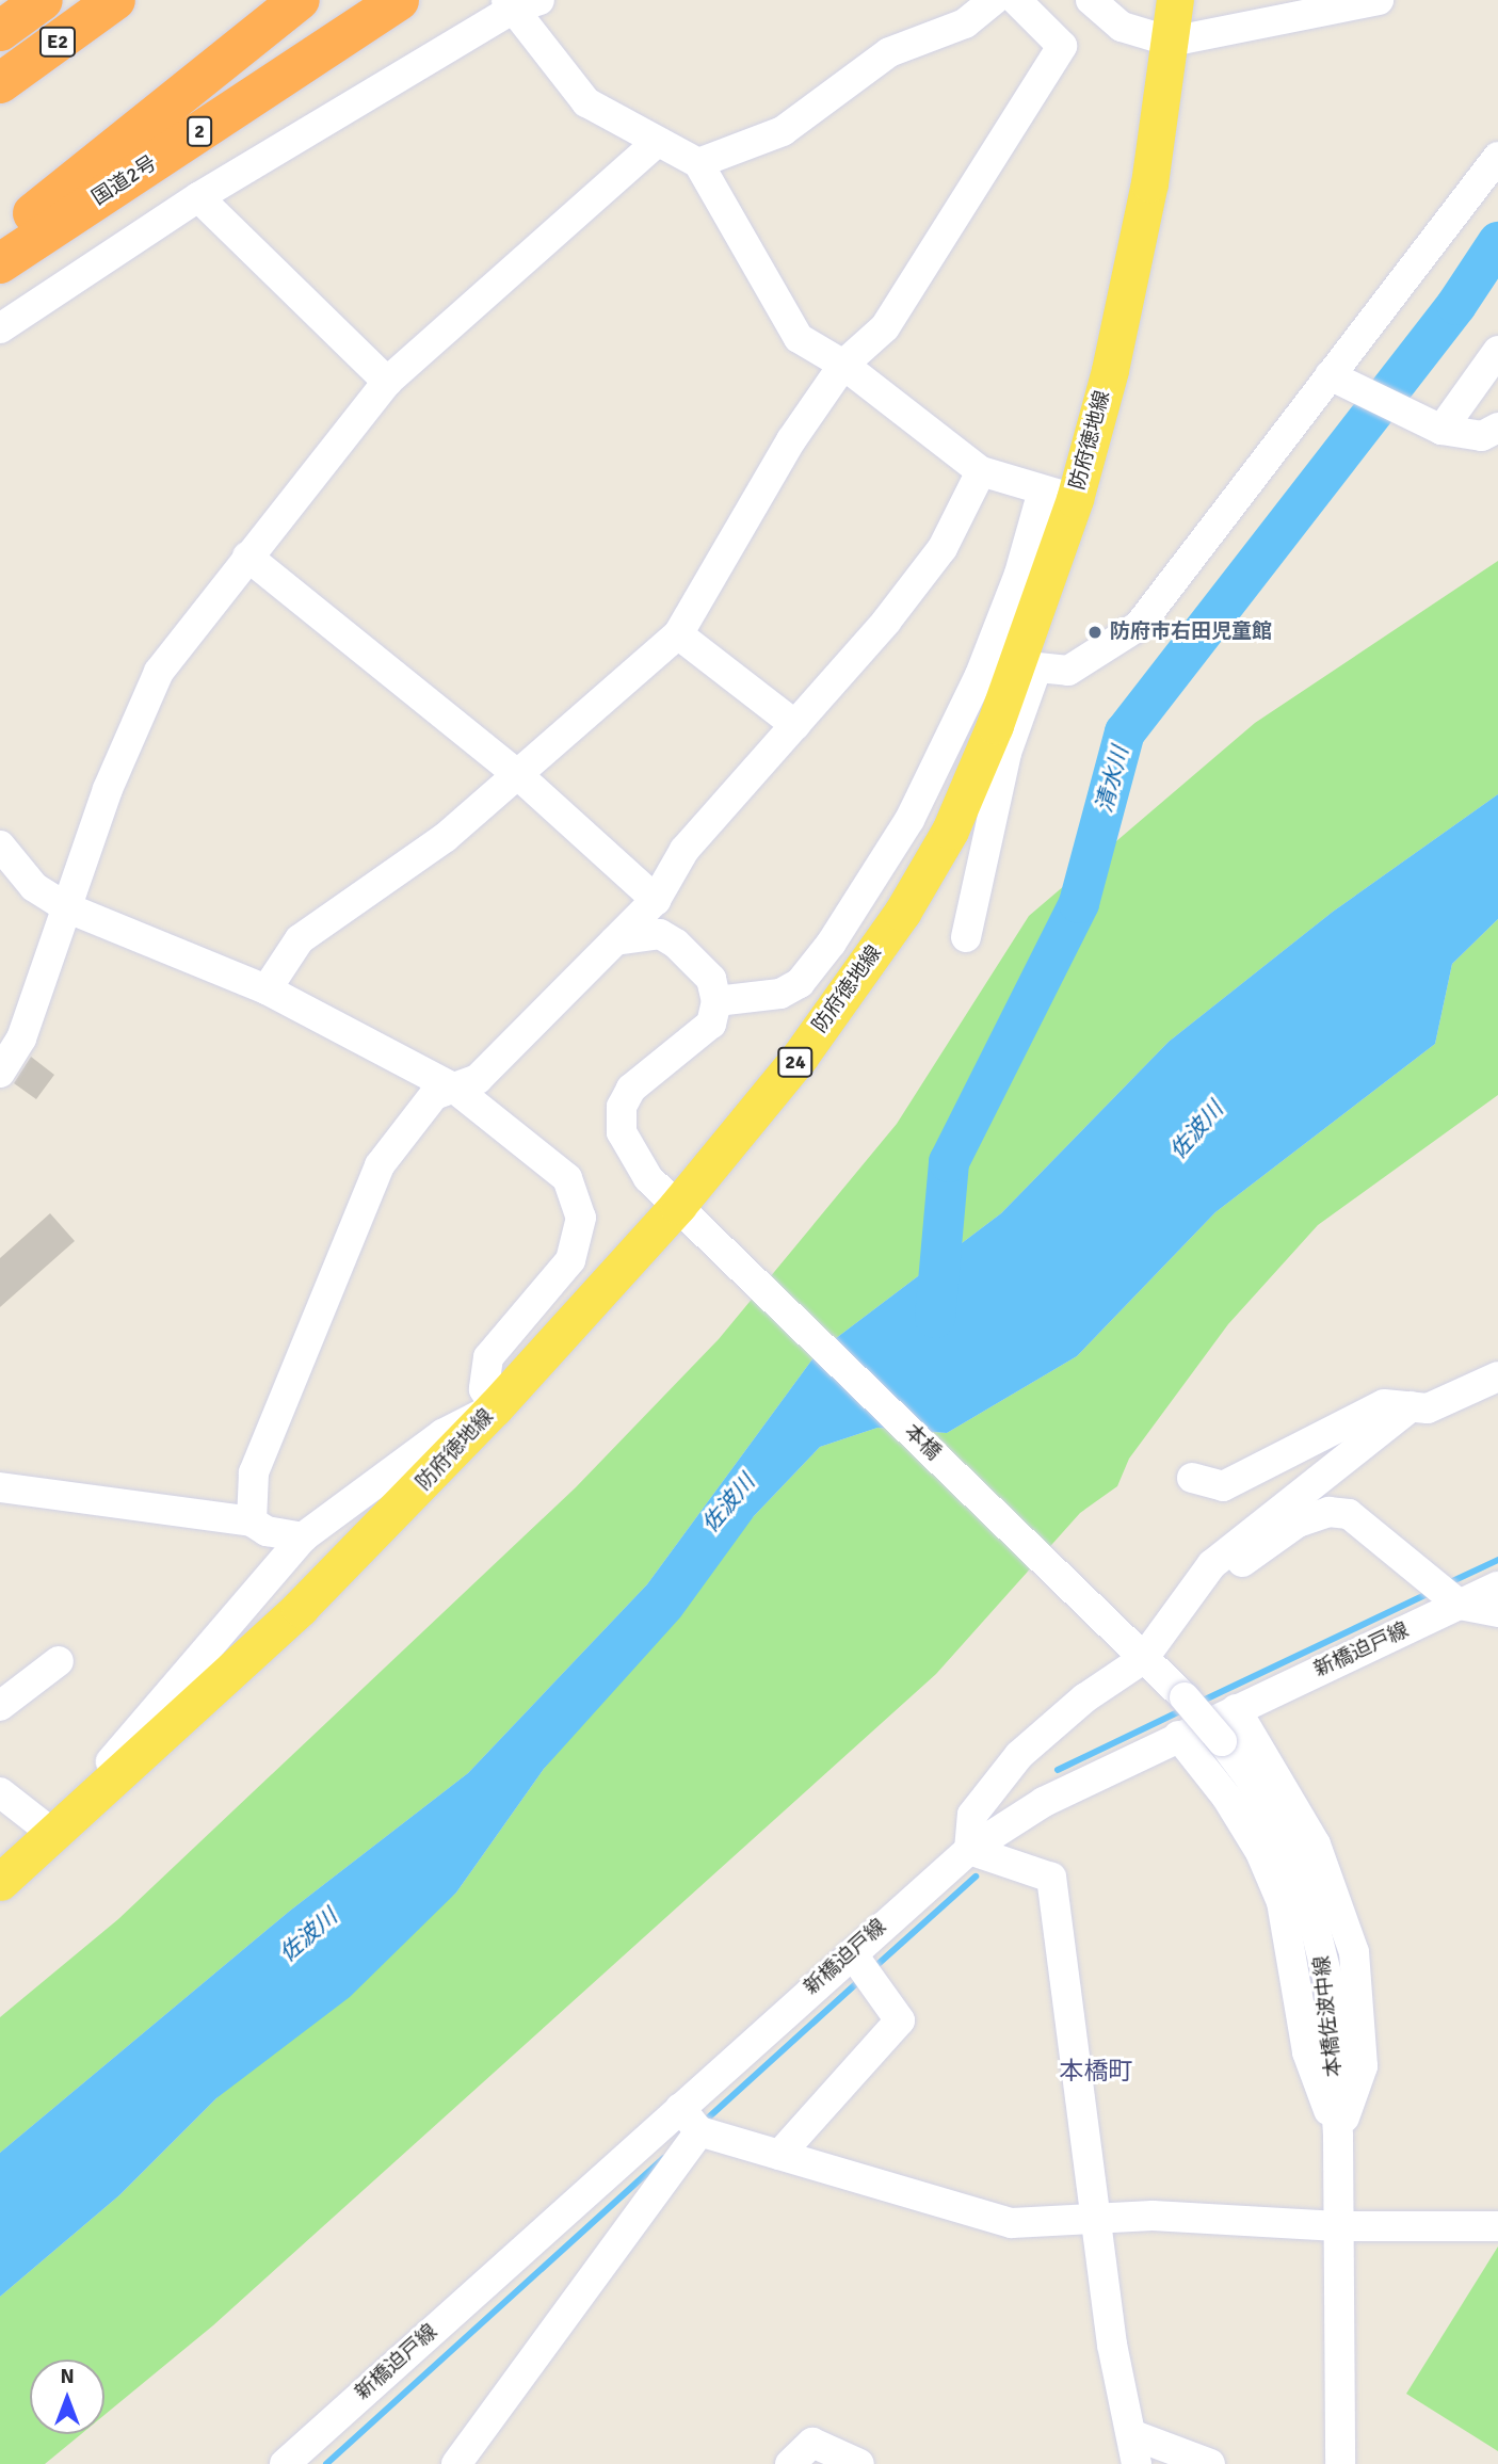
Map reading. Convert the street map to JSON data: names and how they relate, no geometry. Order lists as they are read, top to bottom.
{
  "streets": {
    "highway": ["E2", "2", "国道2号"],
    "main road": ["防府徳地線", "24"],
    "street": ["本橋", "新橋迫戸線", "本橋佐波中線"]
  },
  "crossings": [
    ["防府徳地線", "本橋"],
    ["本橋", "本橋佐波中線"]
  ],
  "districts": ["本橋町"],
  "water": ["清水川", "佐波川"],
  "places": ["防府市右田児童館"],
  "north": "top"
}
